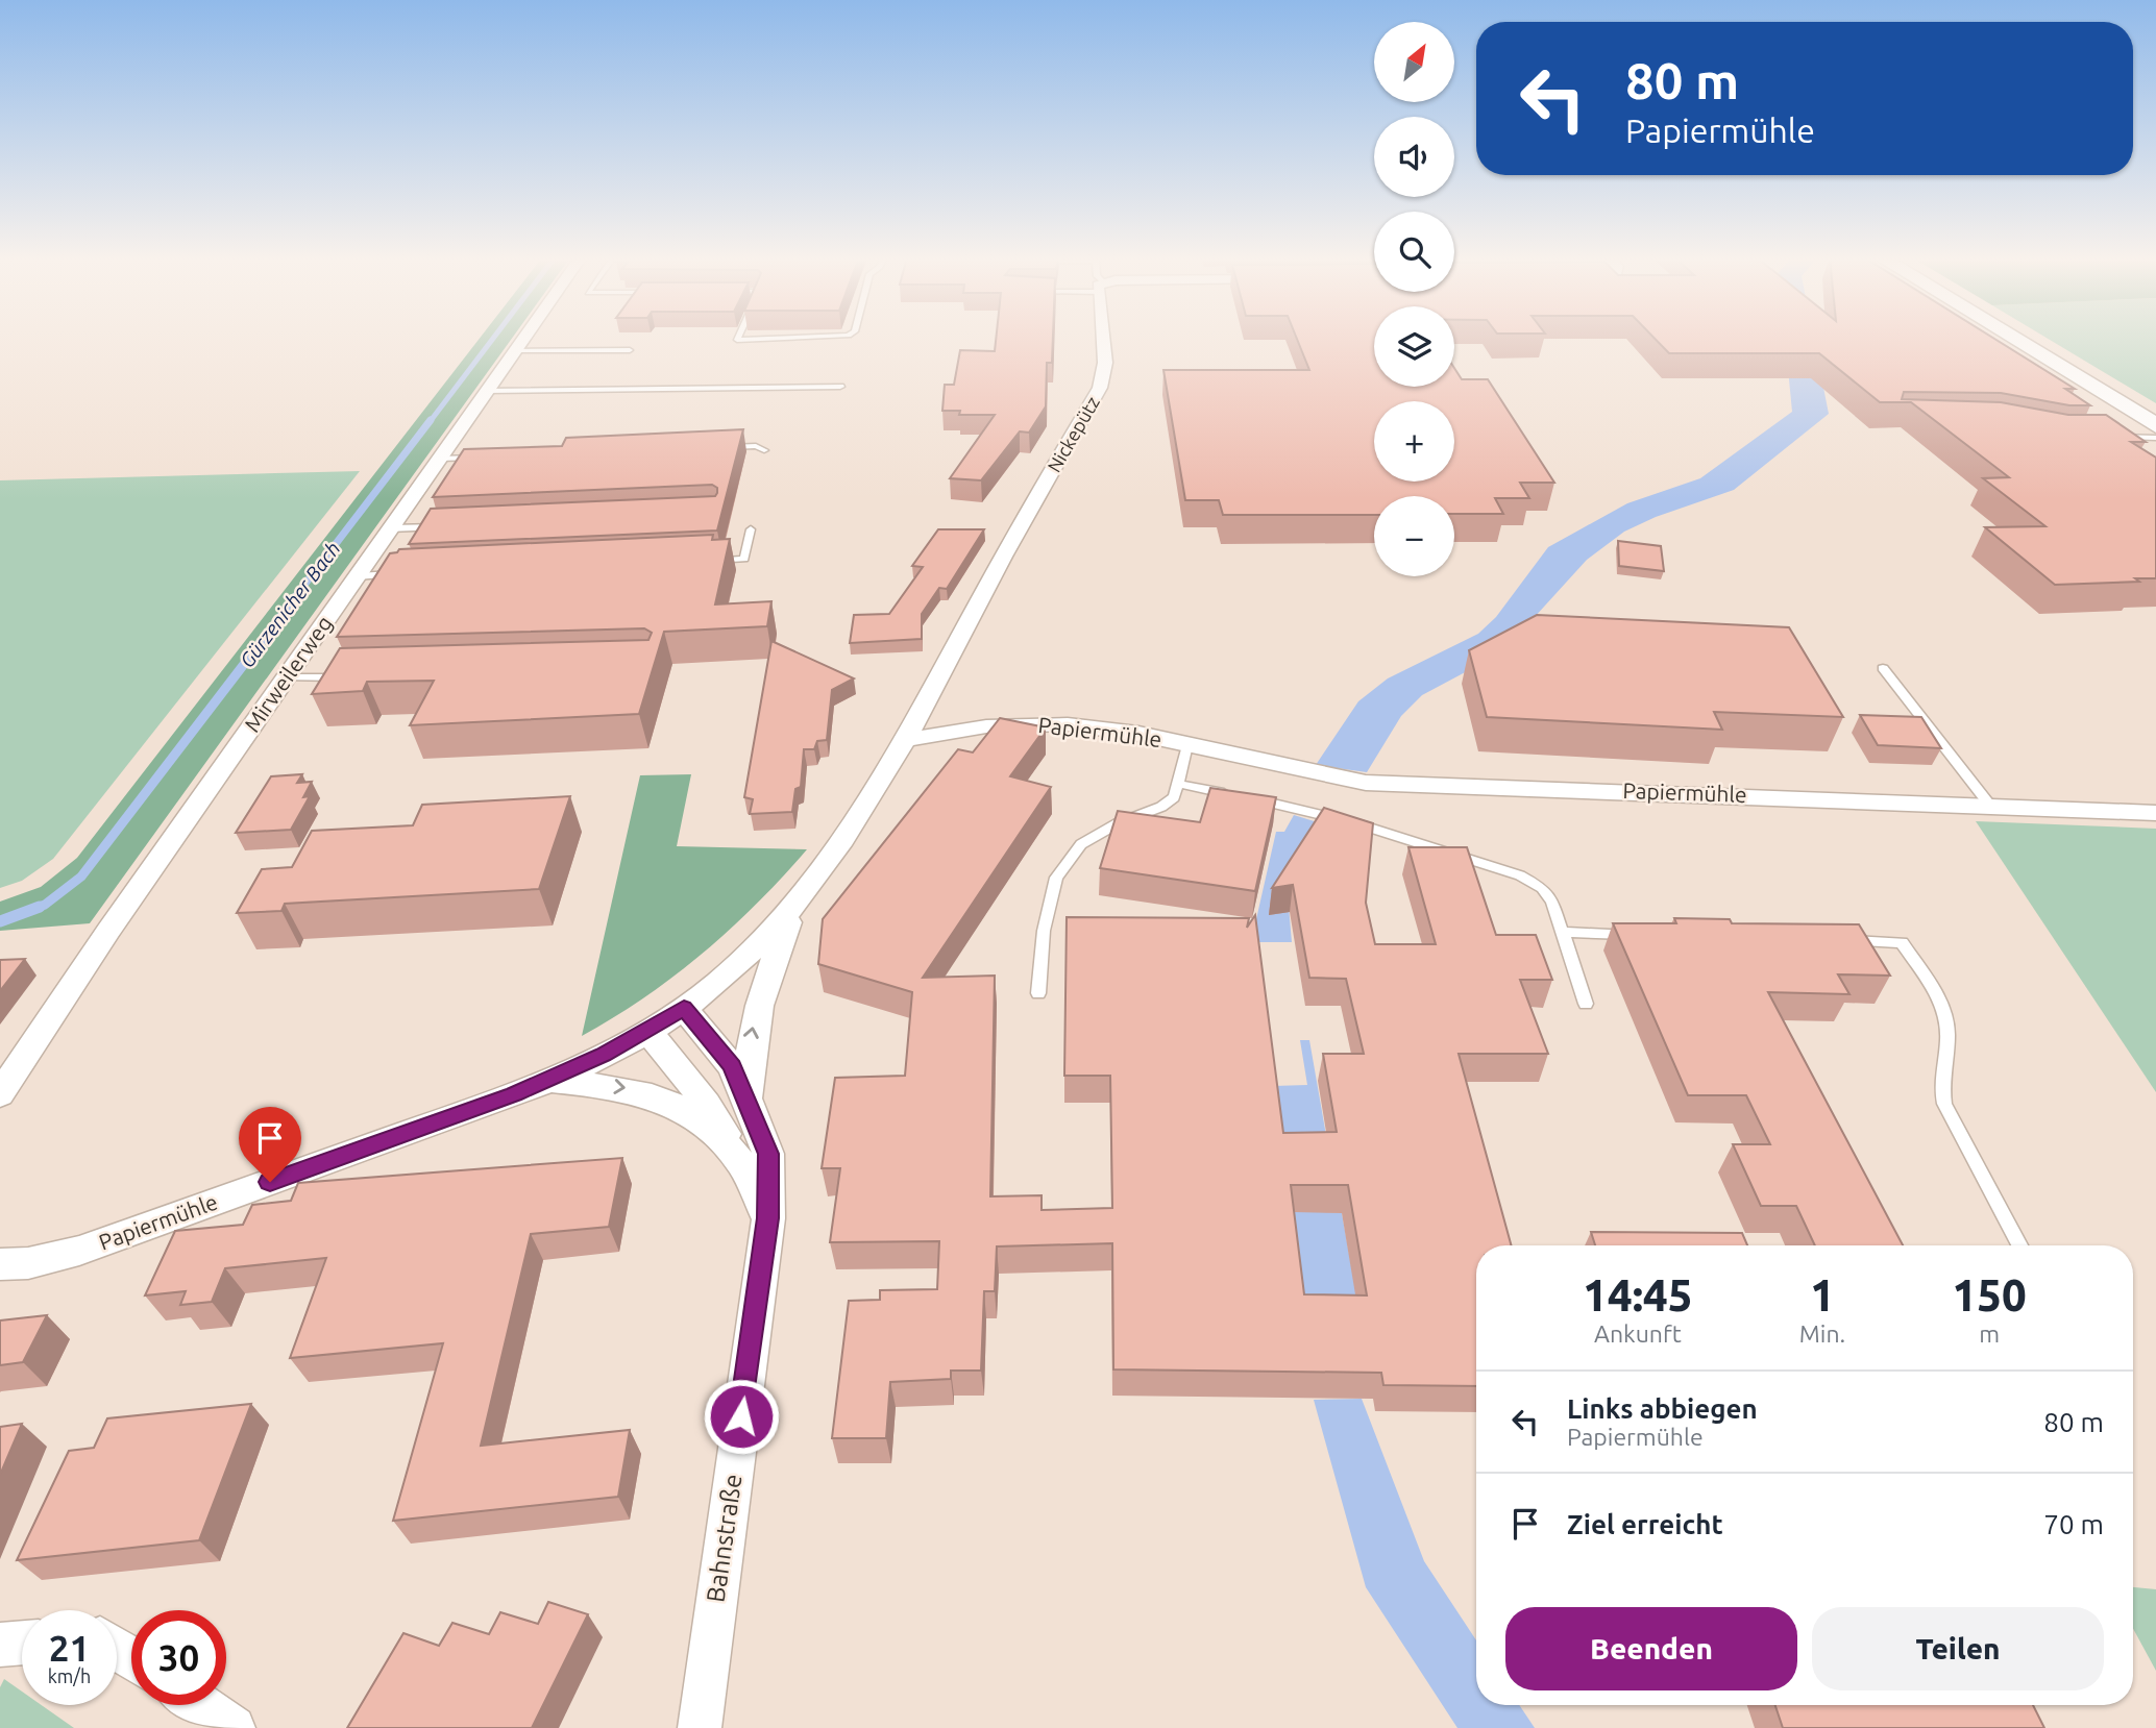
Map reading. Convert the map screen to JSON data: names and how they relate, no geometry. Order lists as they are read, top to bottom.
{
  "streets": {
    "street": [
      "Nickepütz",
      "Mirweilerweg",
      "Papiermühle",
      "Bahnstraße"
    ]
  },
  "crossings": [
    ["Nickepütz", "Papiermühle"],
    ["Papiermühle", "Bahnstraße"]
  ],
  "water": ["Gürzenicher Bach"],
  "north": "top right",
  "page": {
    "map_buttons": ["+", "−"],
    "turn": ["80 m", "Papiermühle"],
    "eta": [
      "14:45",
      "Ankunft",
      "1",
      "Min.",
      "150",
      "m"
    ],
    "list": [
      {
        "name": "Links abbiegen",
        "note": "Papiermühle",
        "value": "80 m"
      },
      {
        "name": "Ziel erreicht",
        "value": "70 m"
      }
    ],
    "buttons": ["Beenden", "Teilen"],
    "speed": "21 km/h",
    "limit": "30"
  }
}
